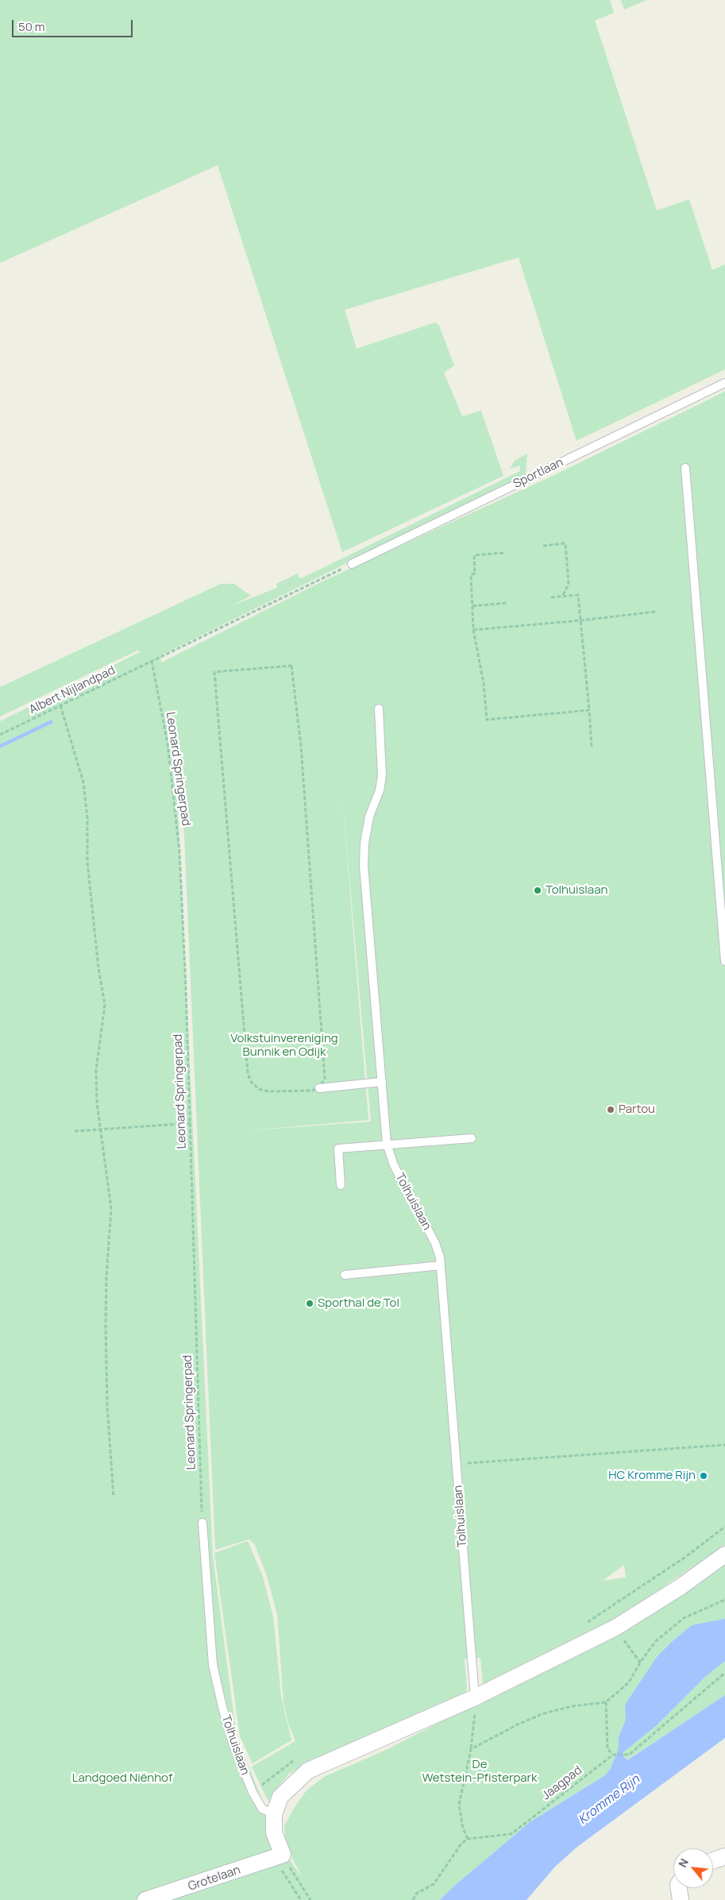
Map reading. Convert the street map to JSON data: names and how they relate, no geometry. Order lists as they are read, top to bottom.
{
  "streets": {
    "street": ["Grotelaan"],
    "lane": ["Sportlaan", "Tolhuislaan"],
    "path": ["Albert Nijlandpad", "Leonard Springerpad", "Jaagpad"]
  },
  "crossings": [
    ["Sportlaan", "Albert Nijlandpad"],
    ["Albert Nijlandpad", "Leonard Springerpad"],
    ["Leonard Springerpad", "Tolhuislaan"]
  ],
  "water": ["Kromme Rijn"],
  "parks": ["Volkstuinvereniging Bunnik en Odijk", "De Wetstein-Pfisterpark", "Landgoed Niënhof"],
  "places": [
    "Tolhuislaan",
    "Partou",
    "Sporthal de Tol",
    "HC Kromme Rijn"
  ],
  "scale_bar": "50 m",
  "north": "top left"
}
